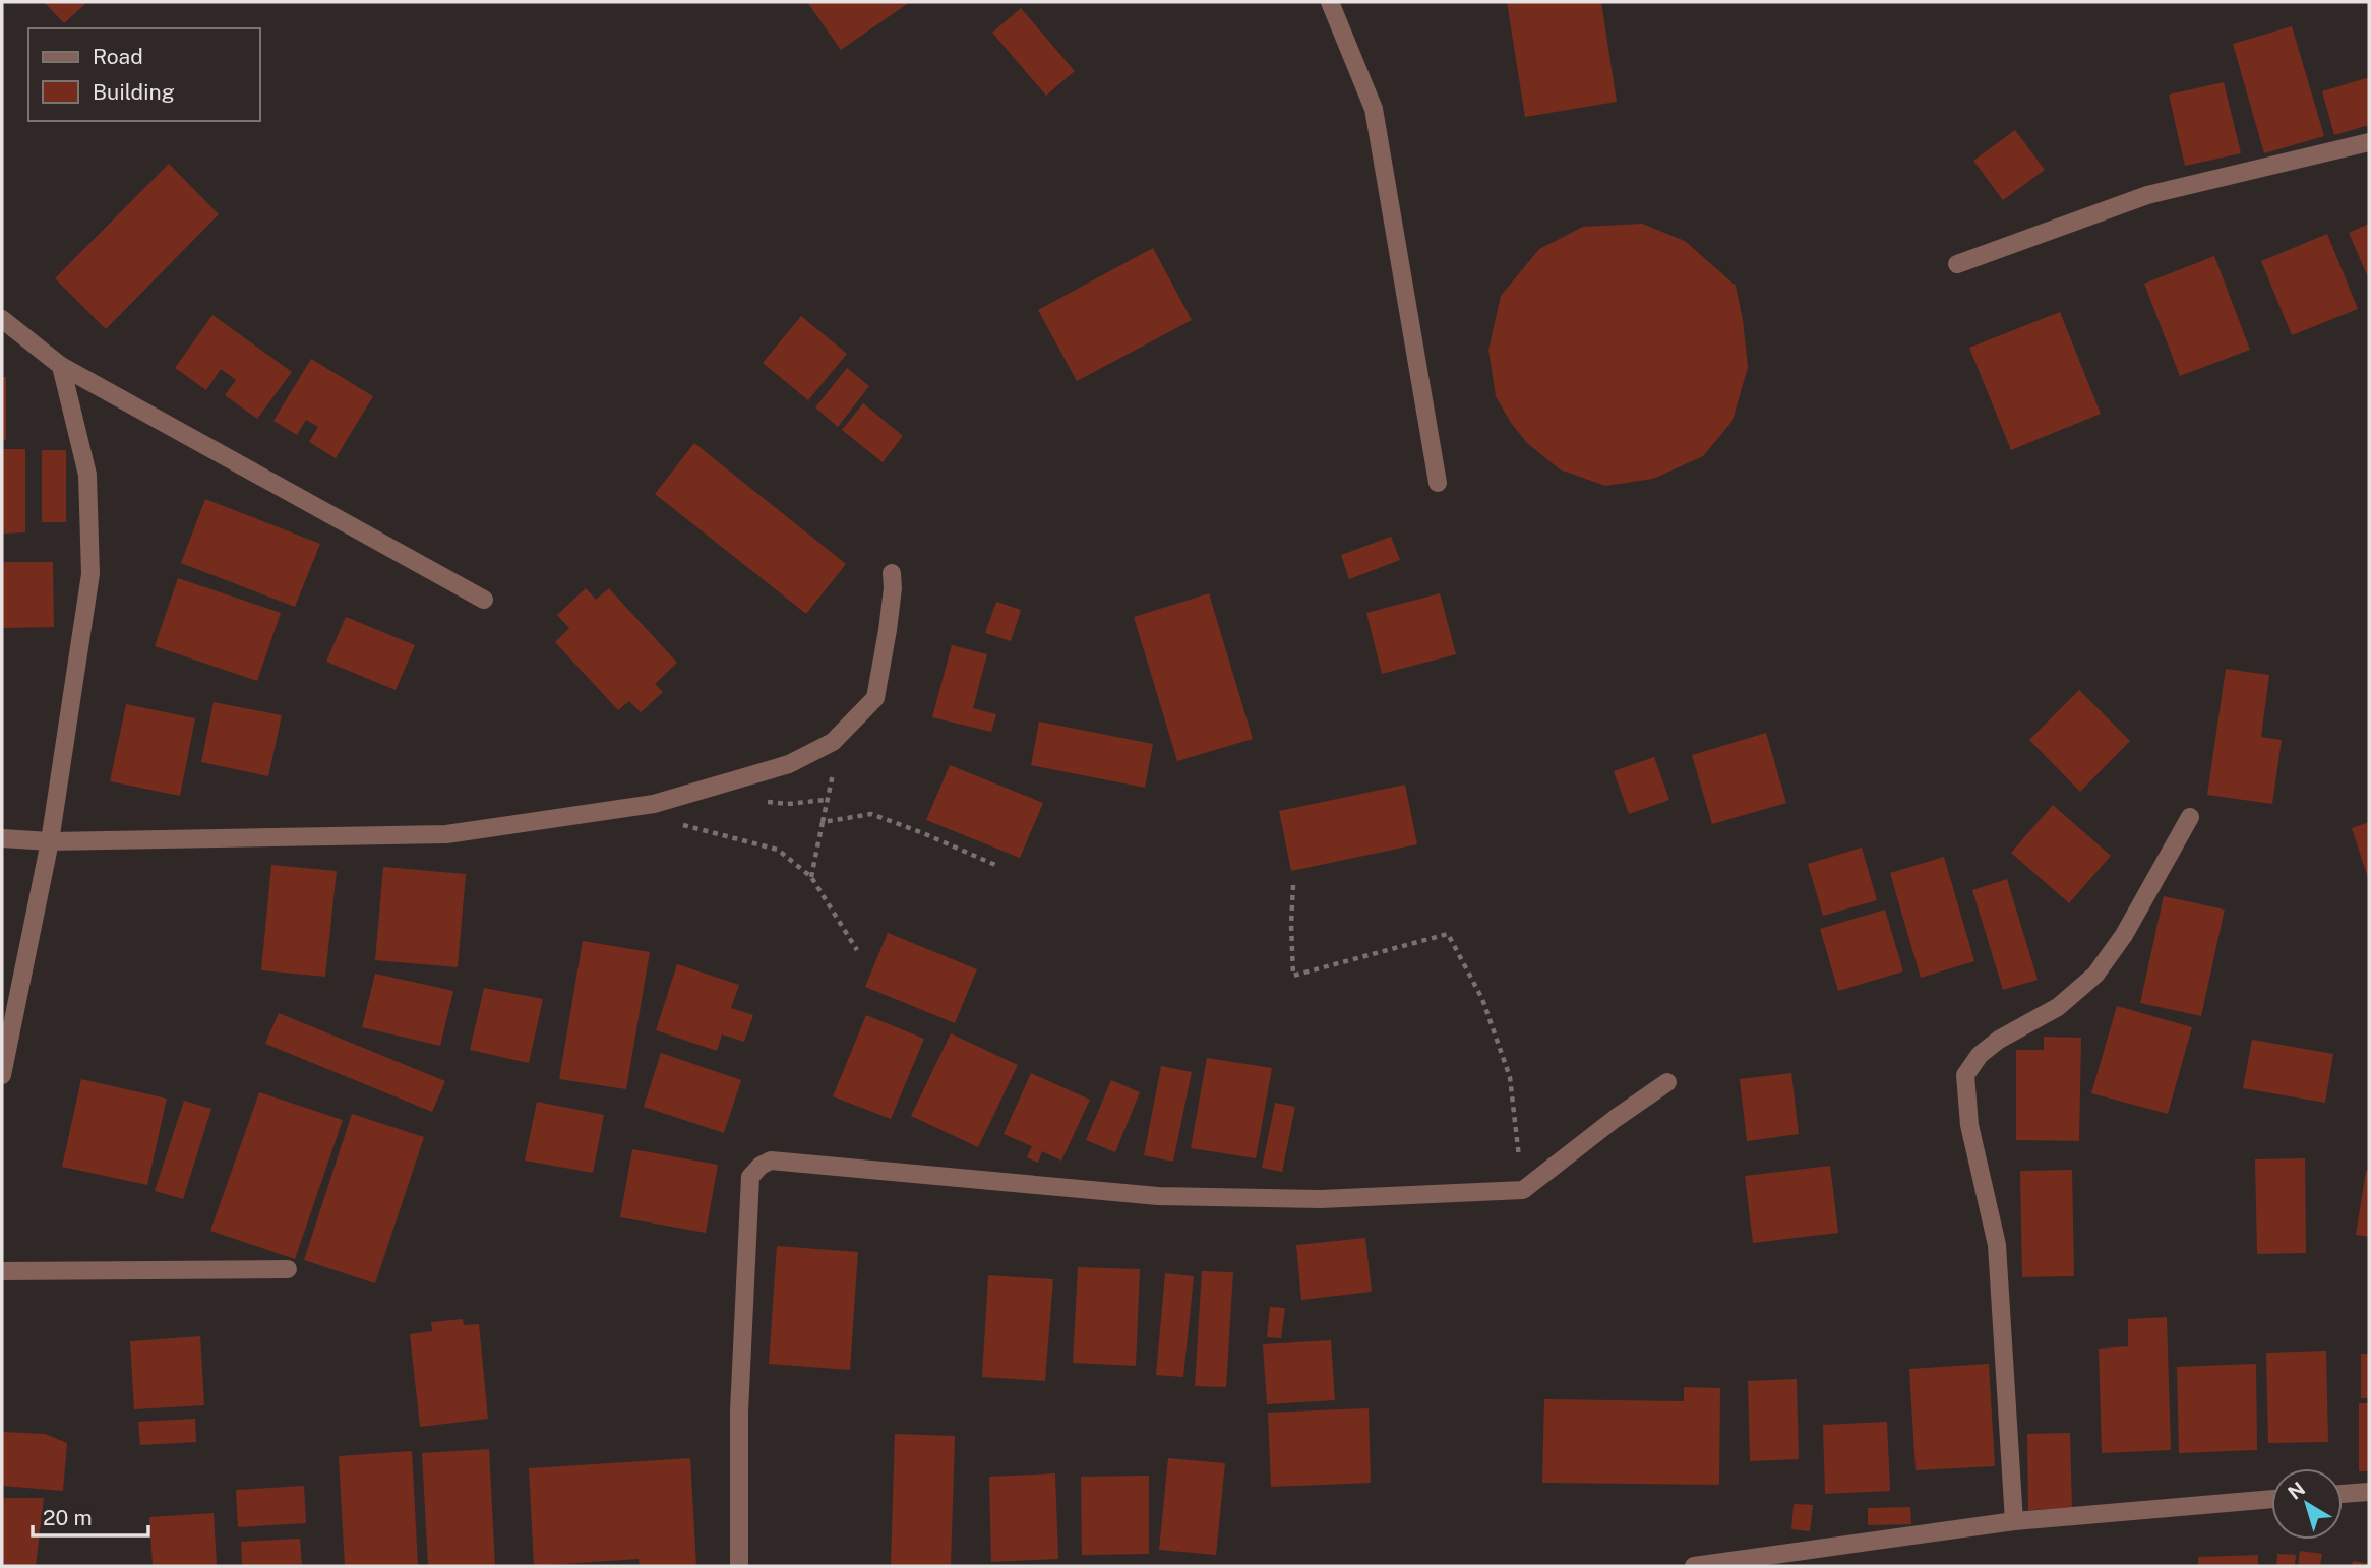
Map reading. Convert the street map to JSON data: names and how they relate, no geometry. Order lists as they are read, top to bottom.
{
  "legend": ["Road", "Building"],
  "scale_bar": "20 m",
  "north": "top left"
}
